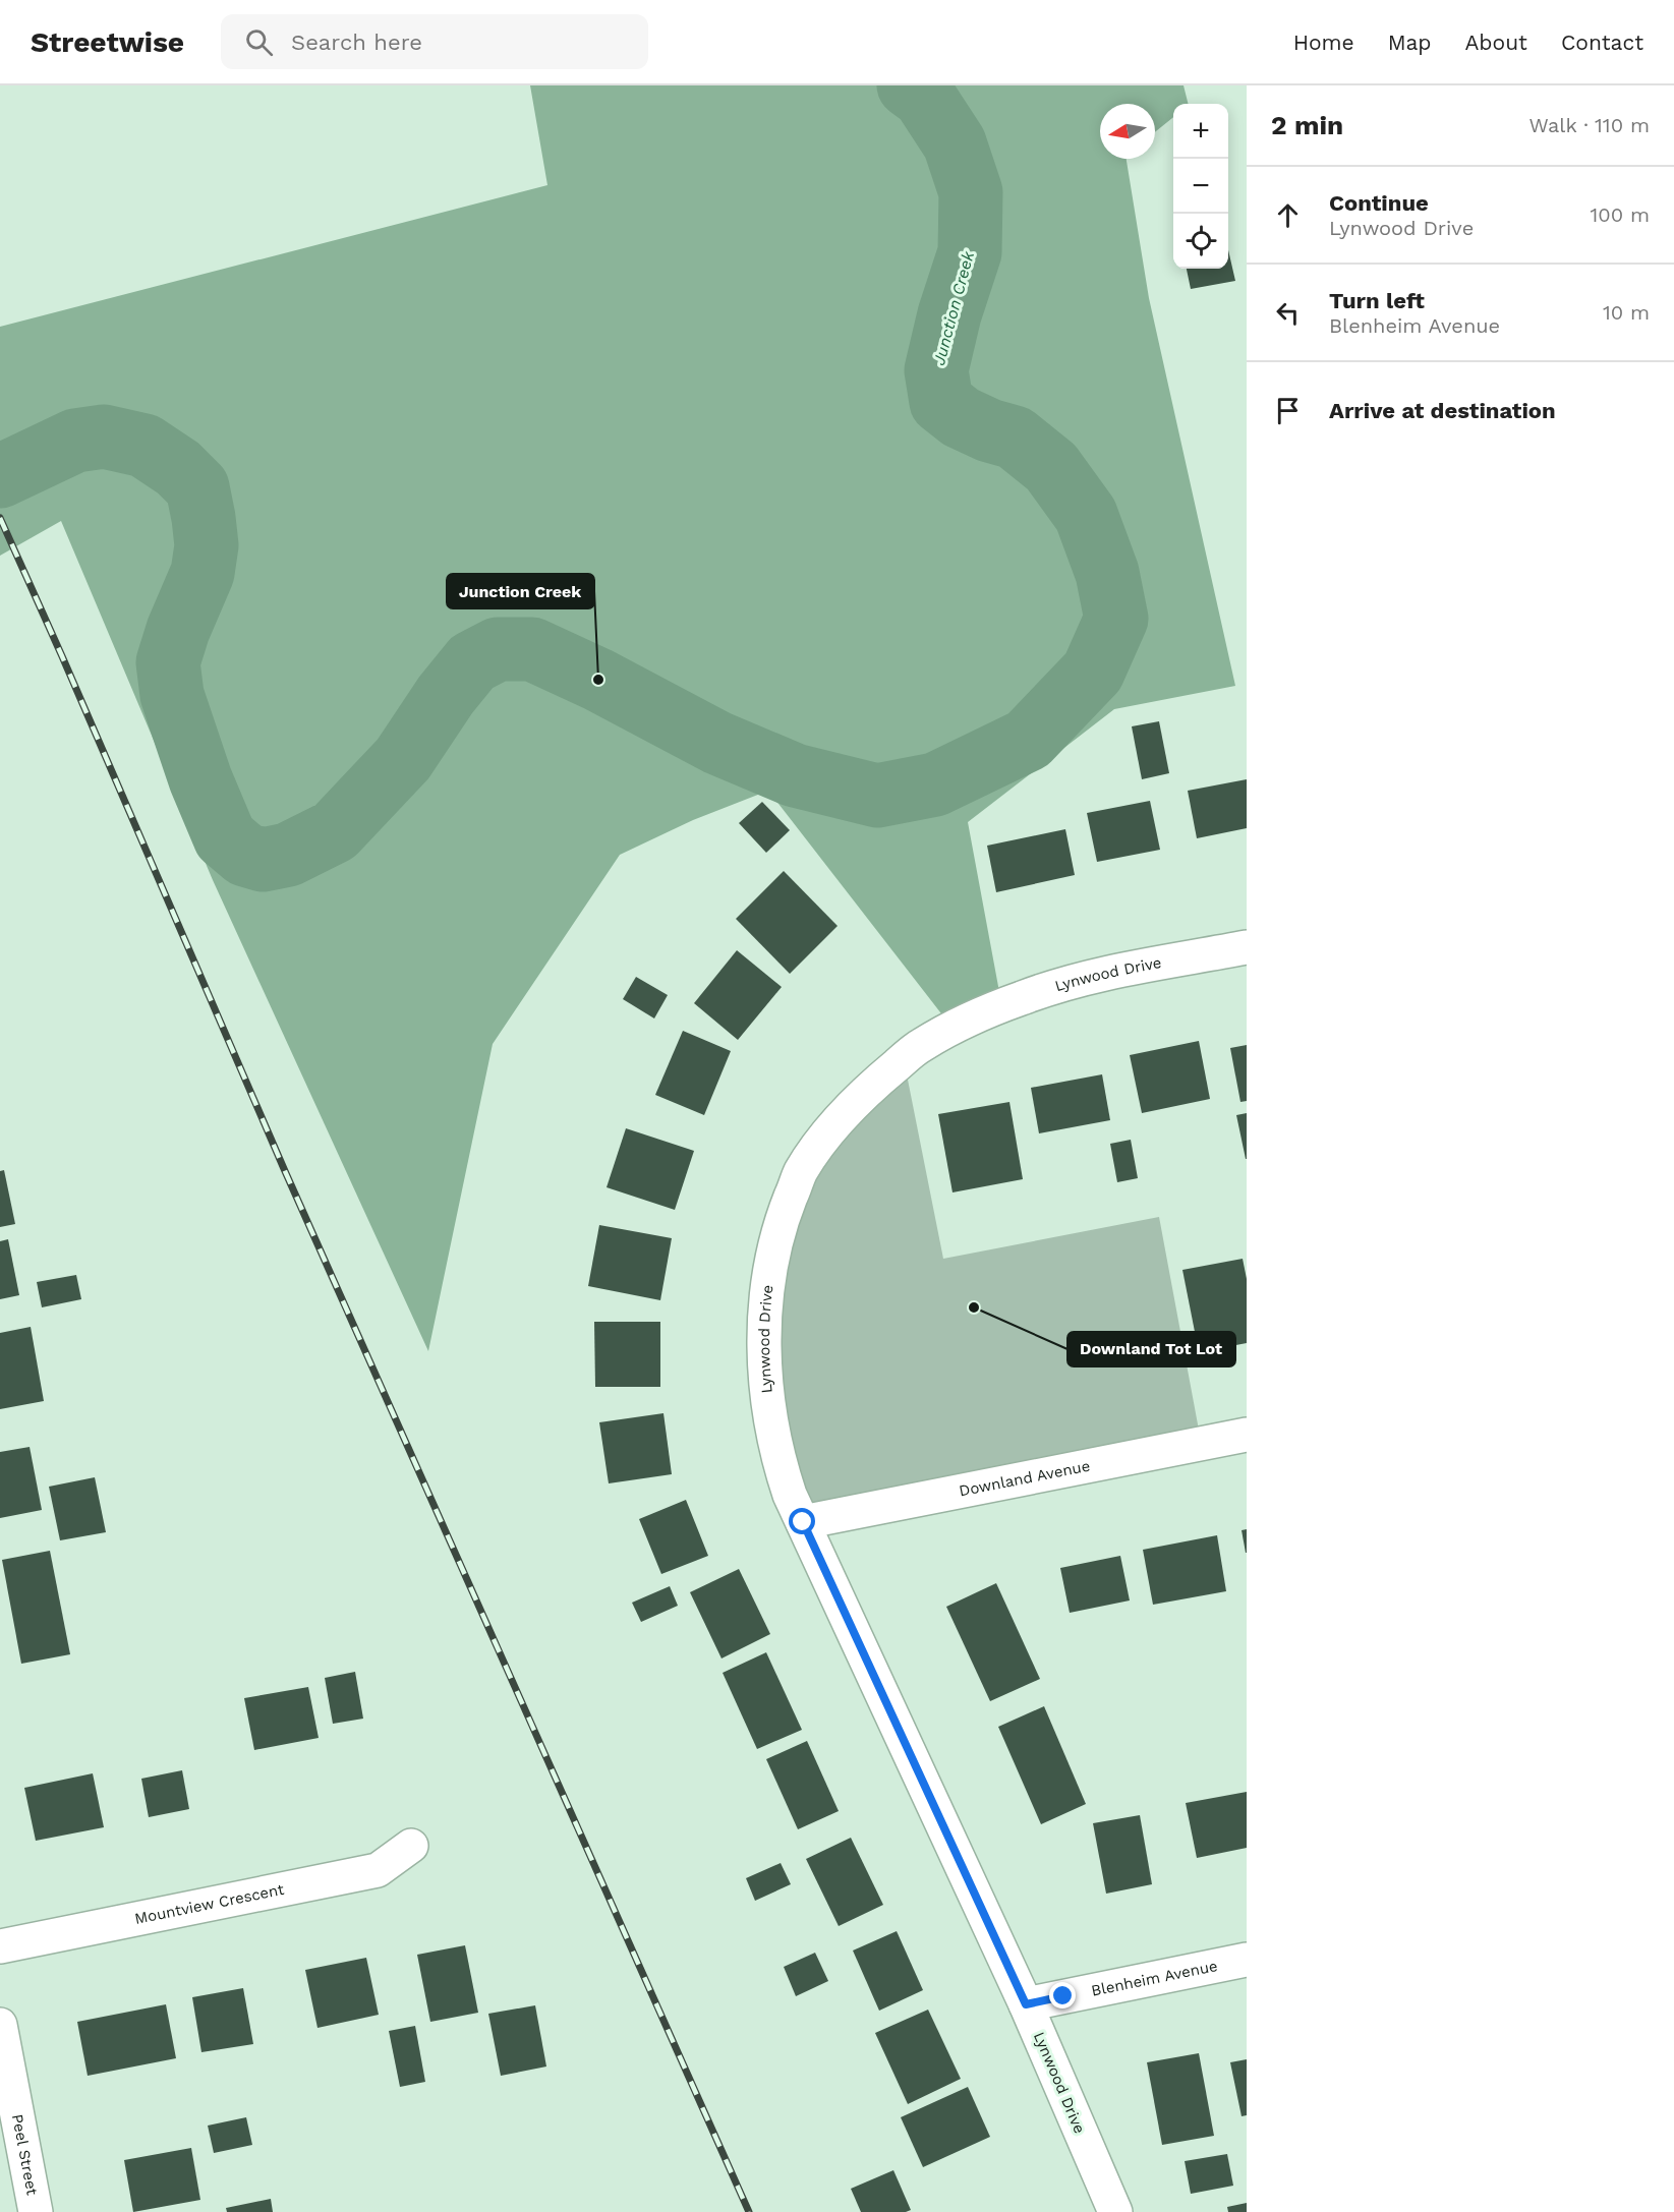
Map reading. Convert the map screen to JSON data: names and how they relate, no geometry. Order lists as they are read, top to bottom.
{
  "streets": {
    "street": [
      "Lynwood Drive",
      "Downland Avenue",
      "Mountview Crescent",
      "Blenheim Avenue",
      "Peel Street"
    ]
  },
  "crossings": [
    ["Lynwood Drive", "Downland Avenue"],
    ["Lynwood Drive", "Blenheim Avenue"]
  ],
  "water": ["Junction Creek"],
  "places": ["Junction Creek", "Downland Tot Lot"],
  "north": "left",
  "page": {
    "header": "Streetwise",
    "search": "Search here",
    "nav": [
      "Home",
      "Map",
      "About",
      "Contact"
    ],
    "heading": ["2 min", "Walk · 110 m"],
    "map_buttons": ["+", "−"],
    "list": [
      ["Continue", "Lynwood Drive", "100 m"],
      ["Turn left", "Blenheim Avenue", "10 m"],
      "Arrive at destination"
    ]
  }
}
